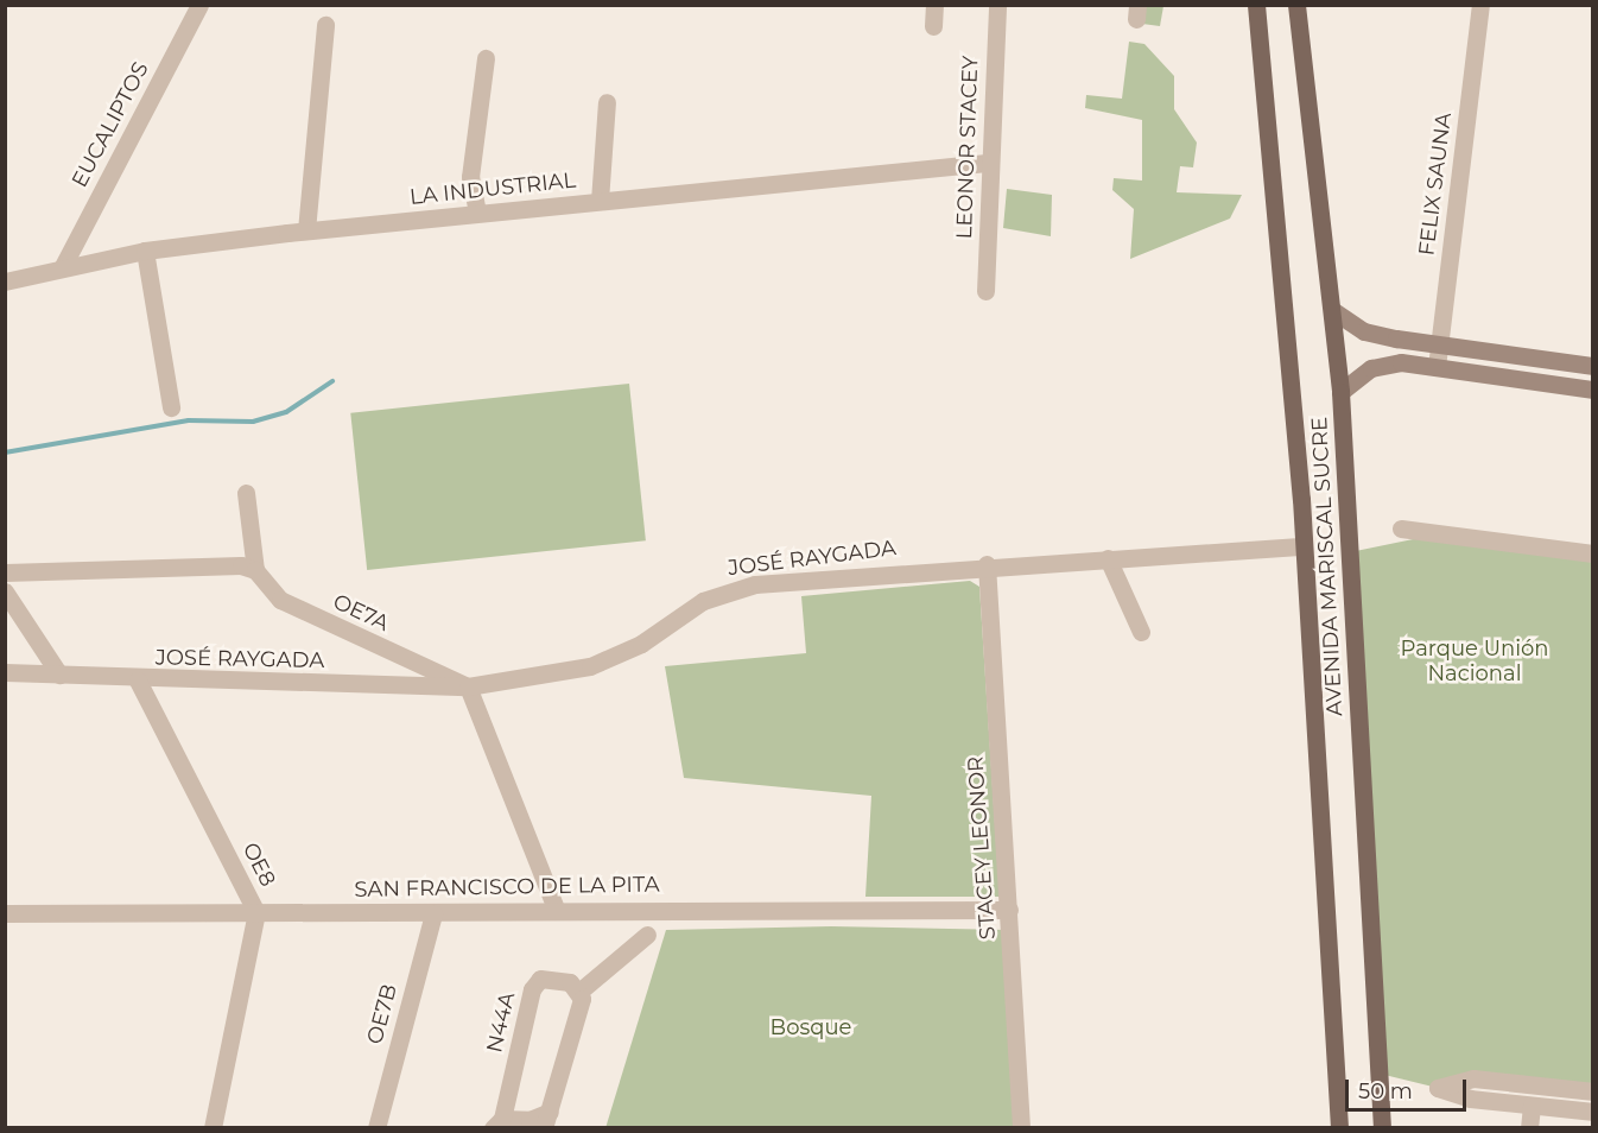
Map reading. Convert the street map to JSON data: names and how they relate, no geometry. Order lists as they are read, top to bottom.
{
  "streets": {
    "main road": ["AVENIDA MARISCAL SUCRE"],
    "street": [
      "EUCALIPTOS",
      "LEONOR STACEY",
      "FELIX SAUNA",
      "LA INDUSTRIAL",
      "JOSÉ RAYGADA",
      "OE7A",
      "STACEY LEONOR",
      "OE8",
      "SAN FRANCISCO DE LA PITA",
      "OE7B",
      "N44A"
    ]
  },
  "crossings": [
    ["EUCALIPTOS", "LA INDUSTRIAL"],
    ["LEONOR STACEY", "LA INDUSTRIAL"],
    ["JOSÉ RAYGADA", "AVENIDA MARISCAL SUCRE"],
    ["JOSÉ RAYGADA", "OE7A"],
    ["JOSÉ RAYGADA", "STACEY LEONOR"],
    ["JOSÉ RAYGADA", "OE8"],
    ["STACEY LEONOR", "SAN FRANCISCO DE LA PITA"],
    ["OE8", "SAN FRANCISCO DE LA PITA"],
    ["SAN FRANCISCO DE LA PITA", "OE7B"]
  ],
  "parks": ["Parque Unión Nacional", "Bosque"],
  "scale_bar": "50 m"
}
